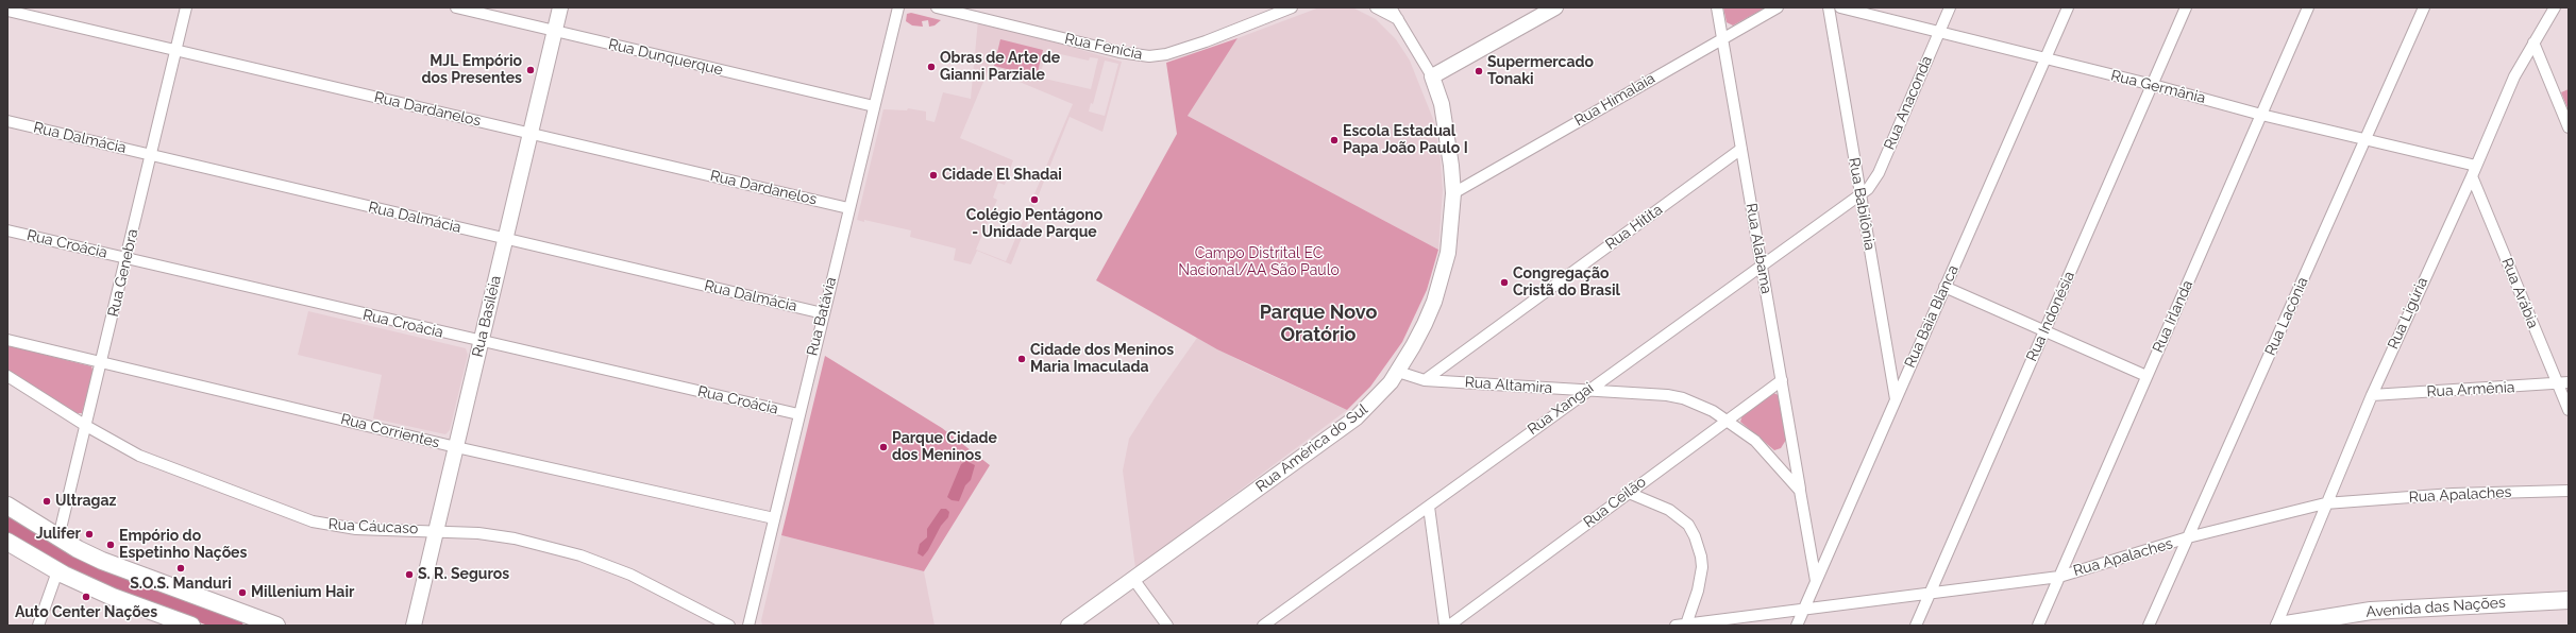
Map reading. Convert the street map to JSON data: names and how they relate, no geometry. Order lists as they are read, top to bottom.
{
  "streets": {
    "main road": ["Rua Basiléia", "Rua América do Sul", "Avenida das Nações"],
    "street": [
      "Rua Fenícia",
      "Rua Dunquerque",
      "Rua Germânia",
      "Rua Himalaia",
      "Rua Anaconda",
      "Rua Dardanelos",
      "Rua Dalmácia",
      "Rua Babilônia",
      "Rua Hitita",
      "Rua Croácia",
      "Rua Alabama",
      "Rua Genebra",
      "Rua Arábia",
      "Rua Ligúria",
      "Rua Batávia",
      "Rua Baia Blanca",
      "Rua Indonésia",
      "Rua Irlanda",
      "Rua Lacônia",
      "Rua Altamira",
      "Rua Armênia",
      "Rua Xangai",
      "Rua Corrientes",
      "Rua Apalaches",
      "Rua Ceilão",
      "Rua Cáucaso"
    ]
  },
  "crossings": [
    ["Rua Dunquerque", "Rua Basiléia"],
    ["Rua Dunquerque", "Rua Batávia"],
    ["Rua Germânia", "Rua Anaconda"],
    ["Rua Germânia", "Rua Ligúria"],
    ["Rua Germânia", "Rua Baia Blanca"],
    ["Rua Germânia", "Rua Indonésia"],
    ["Rua Germânia", "Rua Irlanda"],
    ["Rua Germânia", "Rua Lacônia"],
    ["Rua Himalaia", "Rua Alabama"],
    ["Rua Himalaia", "Rua América do Sul"],
    ["Rua Anaconda", "Rua Babilônia"],
    ["Rua Anaconda", "Rua Xangai"],
    ["Rua Dardanelos", "Rua Genebra"],
    ["Rua Dardanelos", "Rua Basiléia"],
    ["Rua Dardanelos", "Rua Batávia"],
    ["Rua Dalmácia", "Rua Genebra"],
    ["Rua Dalmácia", "Rua Basiléia"],
    ["Rua Dalmácia", "Rua Batávia"],
    ["Rua Babilônia", "Rua Baia Blanca"],
    ["Rua Babilônia", "Rua Xangai"],
    ["Rua Hitita", "Rua Alabama"],
    ["Rua Hitita", "Rua Altamira"],
    ["Rua Croácia", "Rua Genebra"],
    ["Rua Croácia", "Rua Basiléia"],
    ["Rua Croácia", "Rua Batávia"],
    ["Rua Alabama", "Rua Altamira"],
    ["Rua Alabama", "Rua Xangai"],
    ["Rua Alabama", "Rua Ceilão"],
    ["Rua Genebra", "Rua Corrientes"],
    ["Rua Genebra", "Rua Cáucaso"],
    ["Rua Arábia", "Rua Ligúria"],
    ["Rua Arábia", "Rua Armênia"],
    ["Rua Ligúria", "Rua Armênia"],
    ["Rua Ligúria", "Rua Apalaches"],
    ["Rua Ligúria", "Avenida das Nações"],
    ["Rua Basiléia", "Rua Corrientes"],
    ["Rua Basiléia", "Rua Cáucaso"],
    ["Rua Batávia", "Rua Corrientes"],
    ["Rua Baia Blanca", "Rua Apalaches"],
    ["Rua Indonésia", "Rua Apalaches"],
    ["Rua Irlanda", "Rua Apalaches"],
    ["Rua Lacônia", "Rua Apalaches"],
    ["Rua Altamira", "Rua Xangai"],
    ["Rua Altamira", "Rua América do Sul"],
    ["Rua Altamira", "Rua Ceilão"]
  ],
  "districts": ["Parque Novo Oratório"],
  "parks": ["Campo Distrital EC Nacional/AA São Paulo"],
  "places": [
    "Obras de Arte de Gianni Parziale",
    "MJL Empório dos Presentes",
    "Supermercado Tonaki",
    "Escola Estadual Papa João Paulo I",
    "Cidade El Shadai",
    "Colégio Pentágono - Unidade Parque",
    "Congregação Cristã do Brasil",
    "Cidade dos Meninos Maria Imaculada",
    "Parque Cidade dos Meninos",
    "Ultragaz",
    "Julifer",
    "Empório do Espetinho Nações",
    "S.O.S. Manduri",
    "S. R. Seguros",
    "Millenium Hair",
    "Auto Center Nações"
  ]
}
